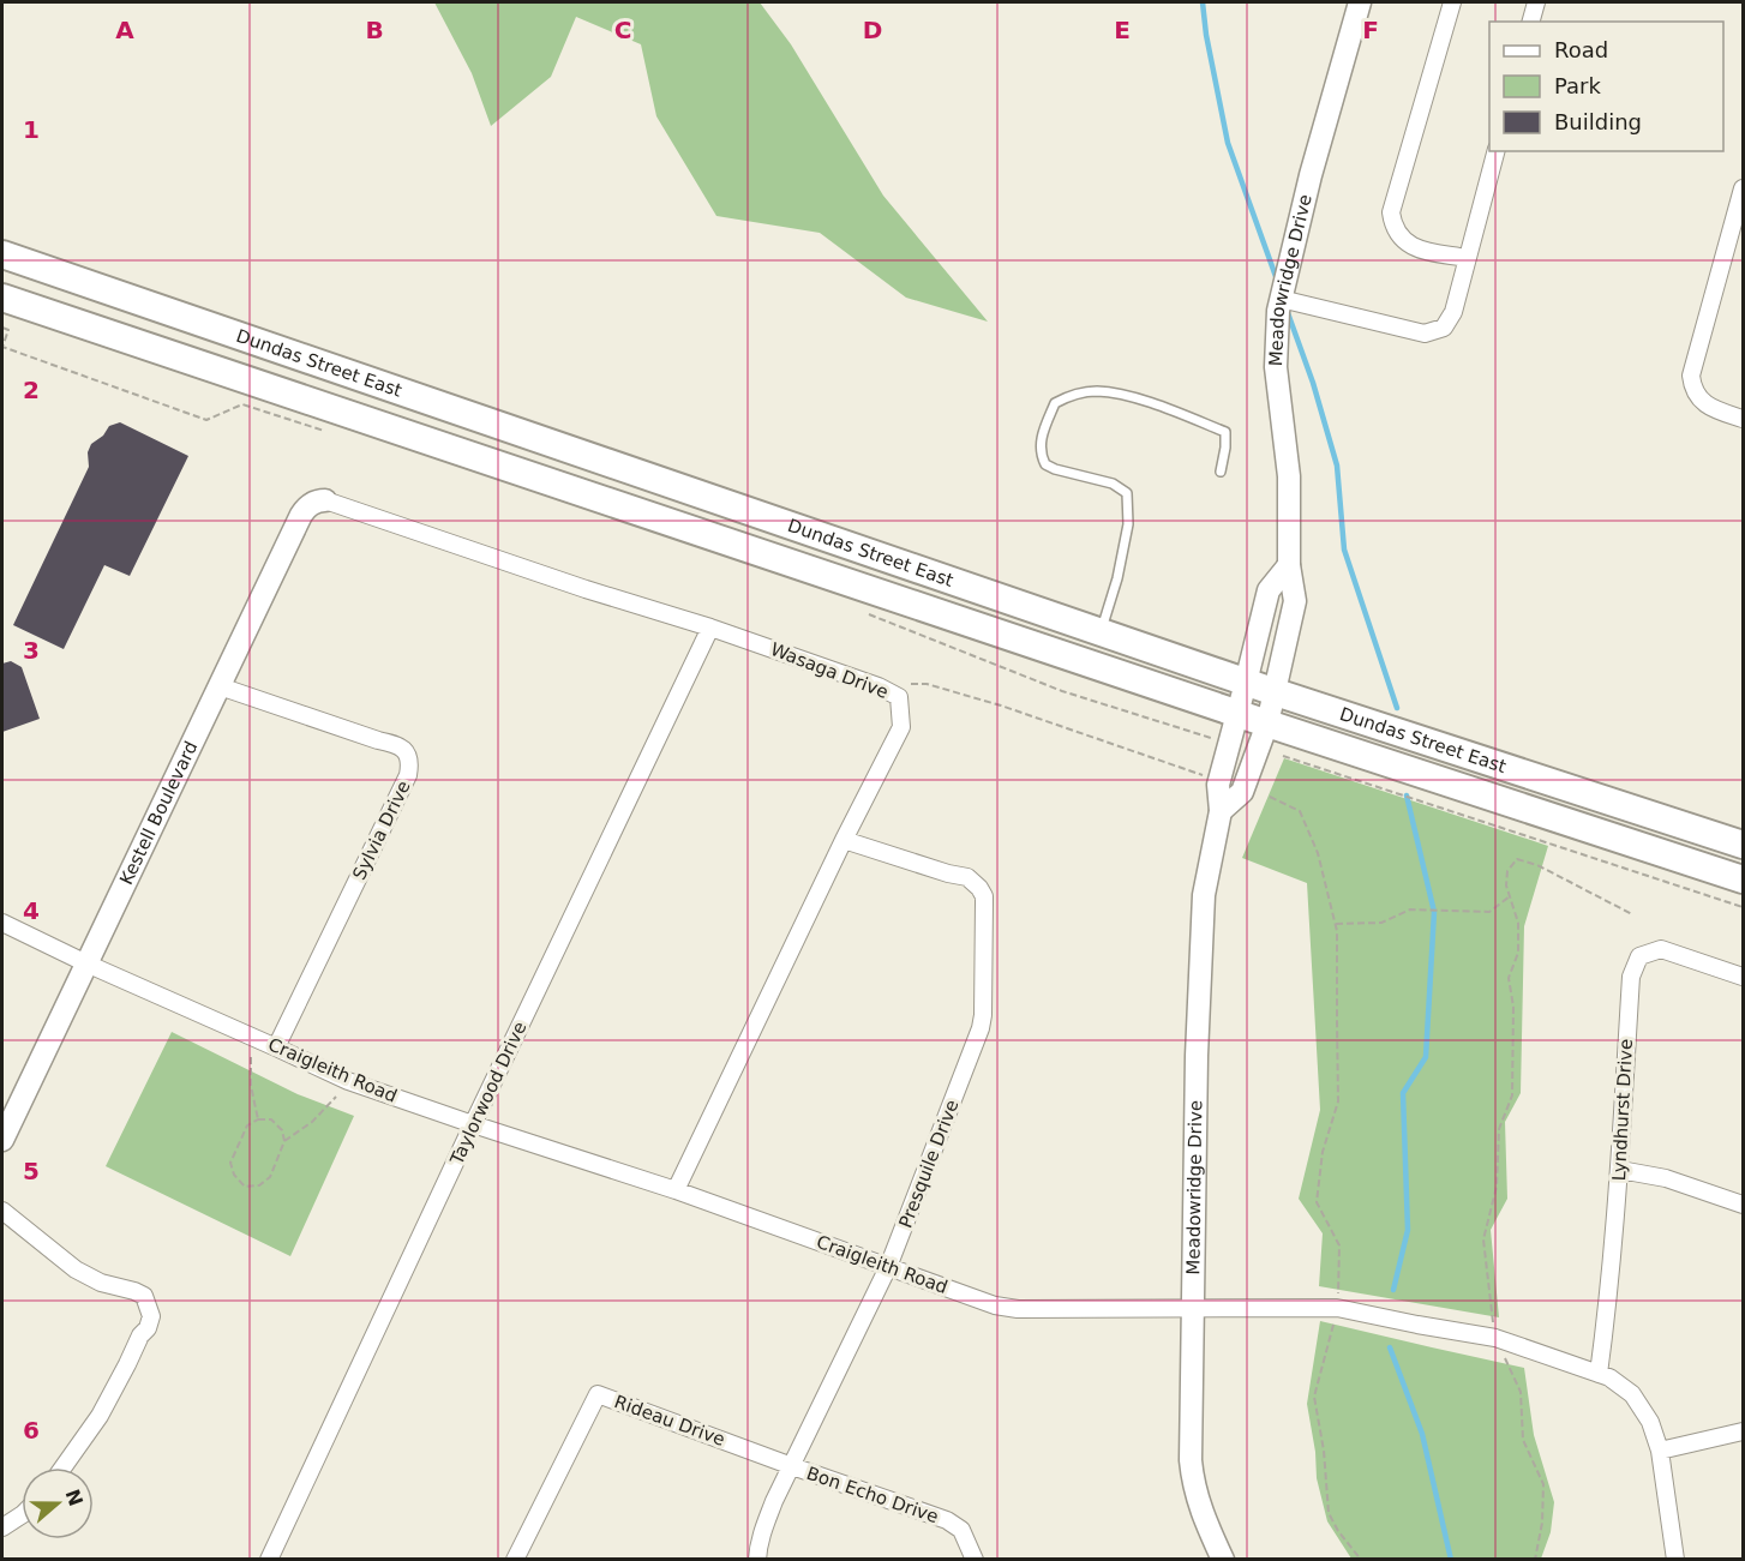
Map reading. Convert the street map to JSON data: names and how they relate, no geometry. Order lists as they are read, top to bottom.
{
  "streets": {
    "main road": ["Dundas Street East"],
    "street": [
      "Meadowridge Drive",
      "Wasaga Drive",
      "Kestell Boulevard",
      "Sylvia Drive",
      "Craigleith Road",
      "Taylorwood Drive",
      "Lyndhurst Drive",
      "Presquile Drive",
      "Rideau Drive",
      "Bon Echo Drive"
    ]
  },
  "crossings": [
    ["Meadowridge Drive", "Dundas Street East"],
    ["Meadowridge Drive", "Craigleith Road"],
    ["Wasaga Drive", "Kestell Boulevard"],
    ["Wasaga Drive", "Craigleith Road"],
    ["Wasaga Drive", "Taylorwood Drive"],
    ["Wasaga Drive", "Presquile Drive"],
    ["Kestell Boulevard", "Sylvia Drive"],
    ["Kestell Boulevard", "Craigleith Road"],
    ["Sylvia Drive", "Craigleith Road"],
    ["Craigleith Road", "Taylorwood Drive"],
    ["Craigleith Road", "Lyndhurst Drive"],
    ["Craigleith Road", "Presquile Drive"],
    ["Presquile Drive", "Rideau Drive"],
    ["Presquile Drive", "Bon Echo Drive"],
    ["Rideau Drive", "Bon Echo Drive"]
  ],
  "legend": ["Road", "Park", "Building"],
  "north": "right",
  "grid": {
    "columns": [
      "A",
      "B",
      "C",
      "D",
      "E",
      "F"
    ],
    "rows": [
      "1",
      "2",
      "3",
      "4",
      "5",
      "6"
    ]
  }
}
